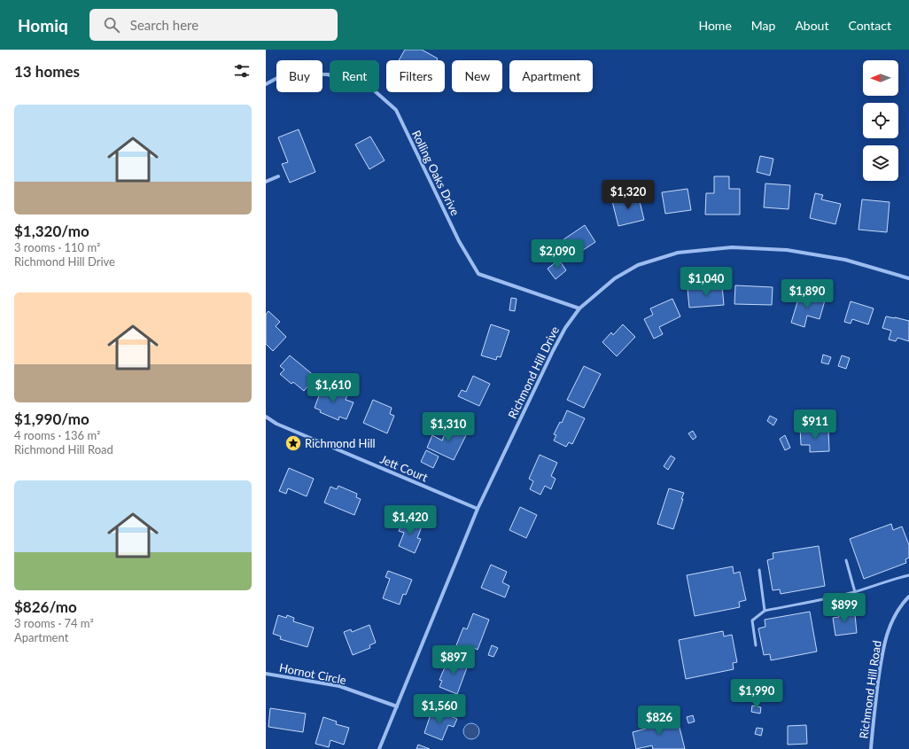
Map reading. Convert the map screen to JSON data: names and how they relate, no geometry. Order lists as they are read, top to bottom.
{
  "streets": {
    "street": [
      "Rolling Oaks Drive",
      "Richmond Hill Drive",
      "Jett Court",
      "Hornot Circle",
      "Richmond Hill Road"
    ]
  },
  "crossings": [
    ["Rolling Oaks Drive", "Richmond Hill Drive"],
    ["Richmond Hill Drive", "Jett Court"],
    ["Richmond Hill Drive", "Hornot Circle"]
  ],
  "places": {
    "place": ["Richmond Hill"]
  },
  "north": "left",
  "page": {
    "header": "Homiq",
    "search": "Search here",
    "nav": [
      "Home",
      "Map",
      "About",
      "Contact"
    ],
    "heading": "13 homes",
    "chip": [
      "Buy",
      "Rent",
      "Filters",
      "New",
      "Apartment"
    ],
    "list": [
      {
        "name": "$1,320/mo",
        "note": "3 rooms · 110 m² · Richmond Hill Drive"
      },
      {
        "name": "$1,990/mo",
        "note": "4 rooms · 136 m² · Richmond Hill Road"
      },
      {
        "name": "$826/mo",
        "note": "3 rooms · 74 m² · Apartment"
      }
    ],
    "price": [
      "$1,320",
      "$2,090",
      "$1,040",
      "$1,890",
      "$1,610",
      "$911",
      "$1,310",
      "$1,420",
      "$899",
      "$897",
      "$1,990",
      "$1,560",
      "$826"
    ]
  }
}
